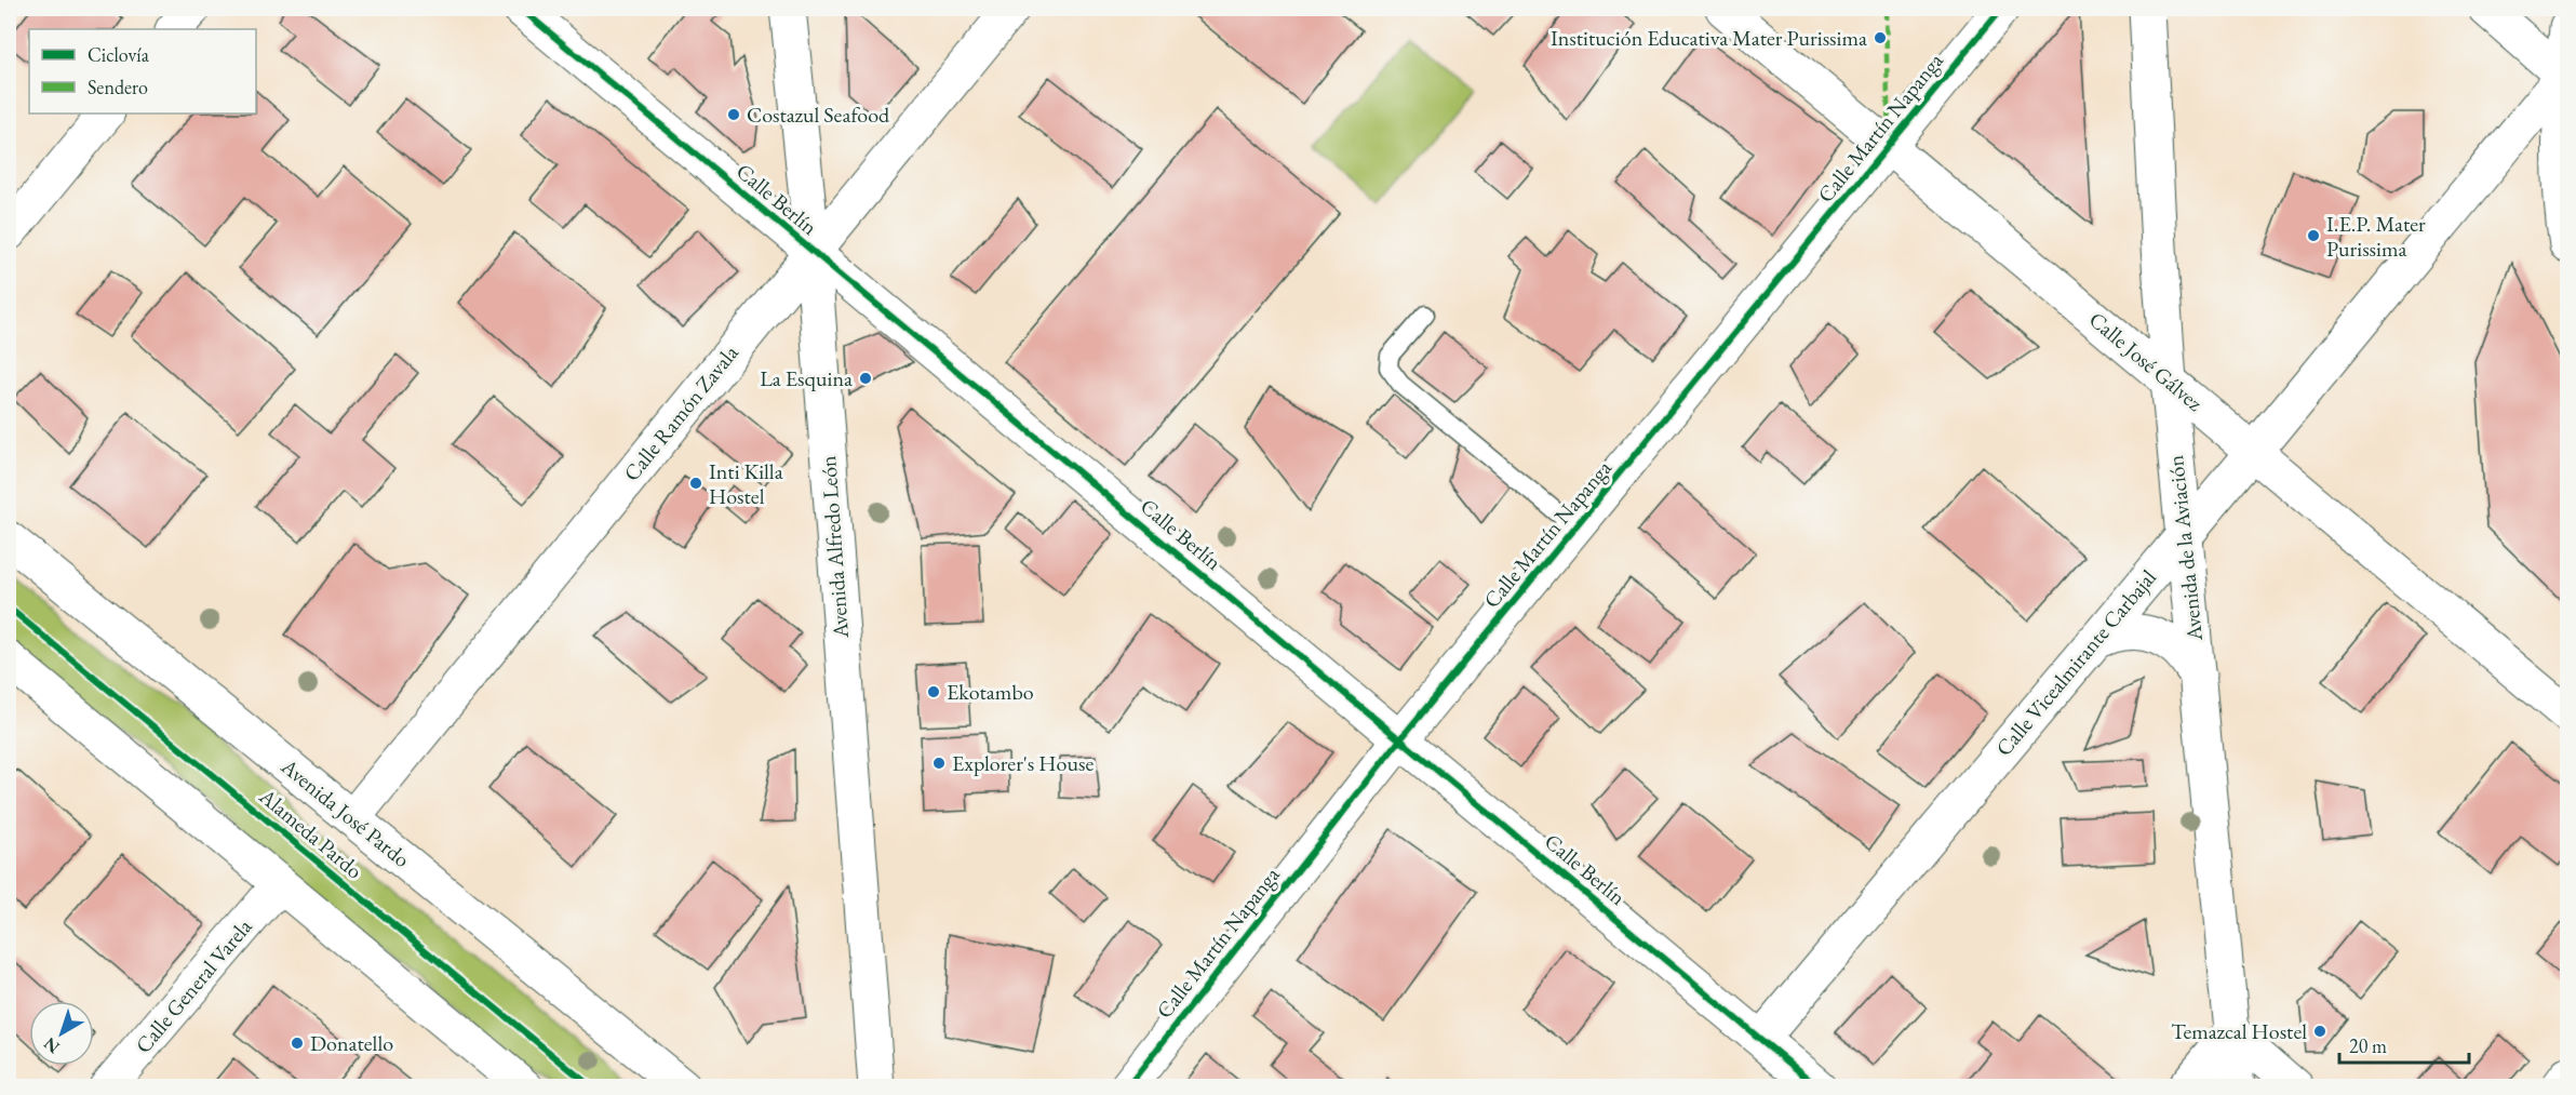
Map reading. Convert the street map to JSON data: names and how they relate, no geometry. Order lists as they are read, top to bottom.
{
  "streets": {
    "street": [
      "Calle Martín Napanga",
      "Calle Berlín",
      "Calle José Gálvez",
      "Calle Ramón Zavala",
      "Avenida Alfredo León",
      "Avenida de la Aviación",
      "Calle Vicealmirante Carbajal",
      "Avenida José Pardo",
      "Calle General Varela"
    ],
    "cycle path": ["Alameda Pardo"]
  },
  "crossings": [
    ["Calle Martín Napanga", "Calle Berlín"],
    ["Calle Martín Napanga", "Calle José Gálvez"],
    ["Calle Berlín", "Calle Ramón Zavala"],
    ["Calle Berlín", "Avenida Alfredo León"],
    ["Calle Berlín", "Calle Vicealmirante Carbajal"],
    ["Calle José Gálvez", "Avenida de la Aviación"],
    ["Calle José Gálvez", "Calle Vicealmirante Carbajal"],
    ["Calle Ramón Zavala", "Avenida Alfredo León"],
    ["Calle Ramón Zavala", "Avenida José Pardo"],
    ["Avenida de la Aviación", "Calle Vicealmirante Carbajal"]
  ],
  "places": [
    "Institución Educativa Mater Purissima",
    "Costazul Seafood",
    "I.E.P. Mater Purissima",
    "La Esquina",
    "Inti Killa Hostel",
    "Ekotambo",
    "Explorer's House",
    "Temazcal Hostel",
    "Donatello"
  ],
  "legend": ["Ciclovía", "Sendero"],
  "scale_bar": "20 m",
  "north": "bottom left"
}
